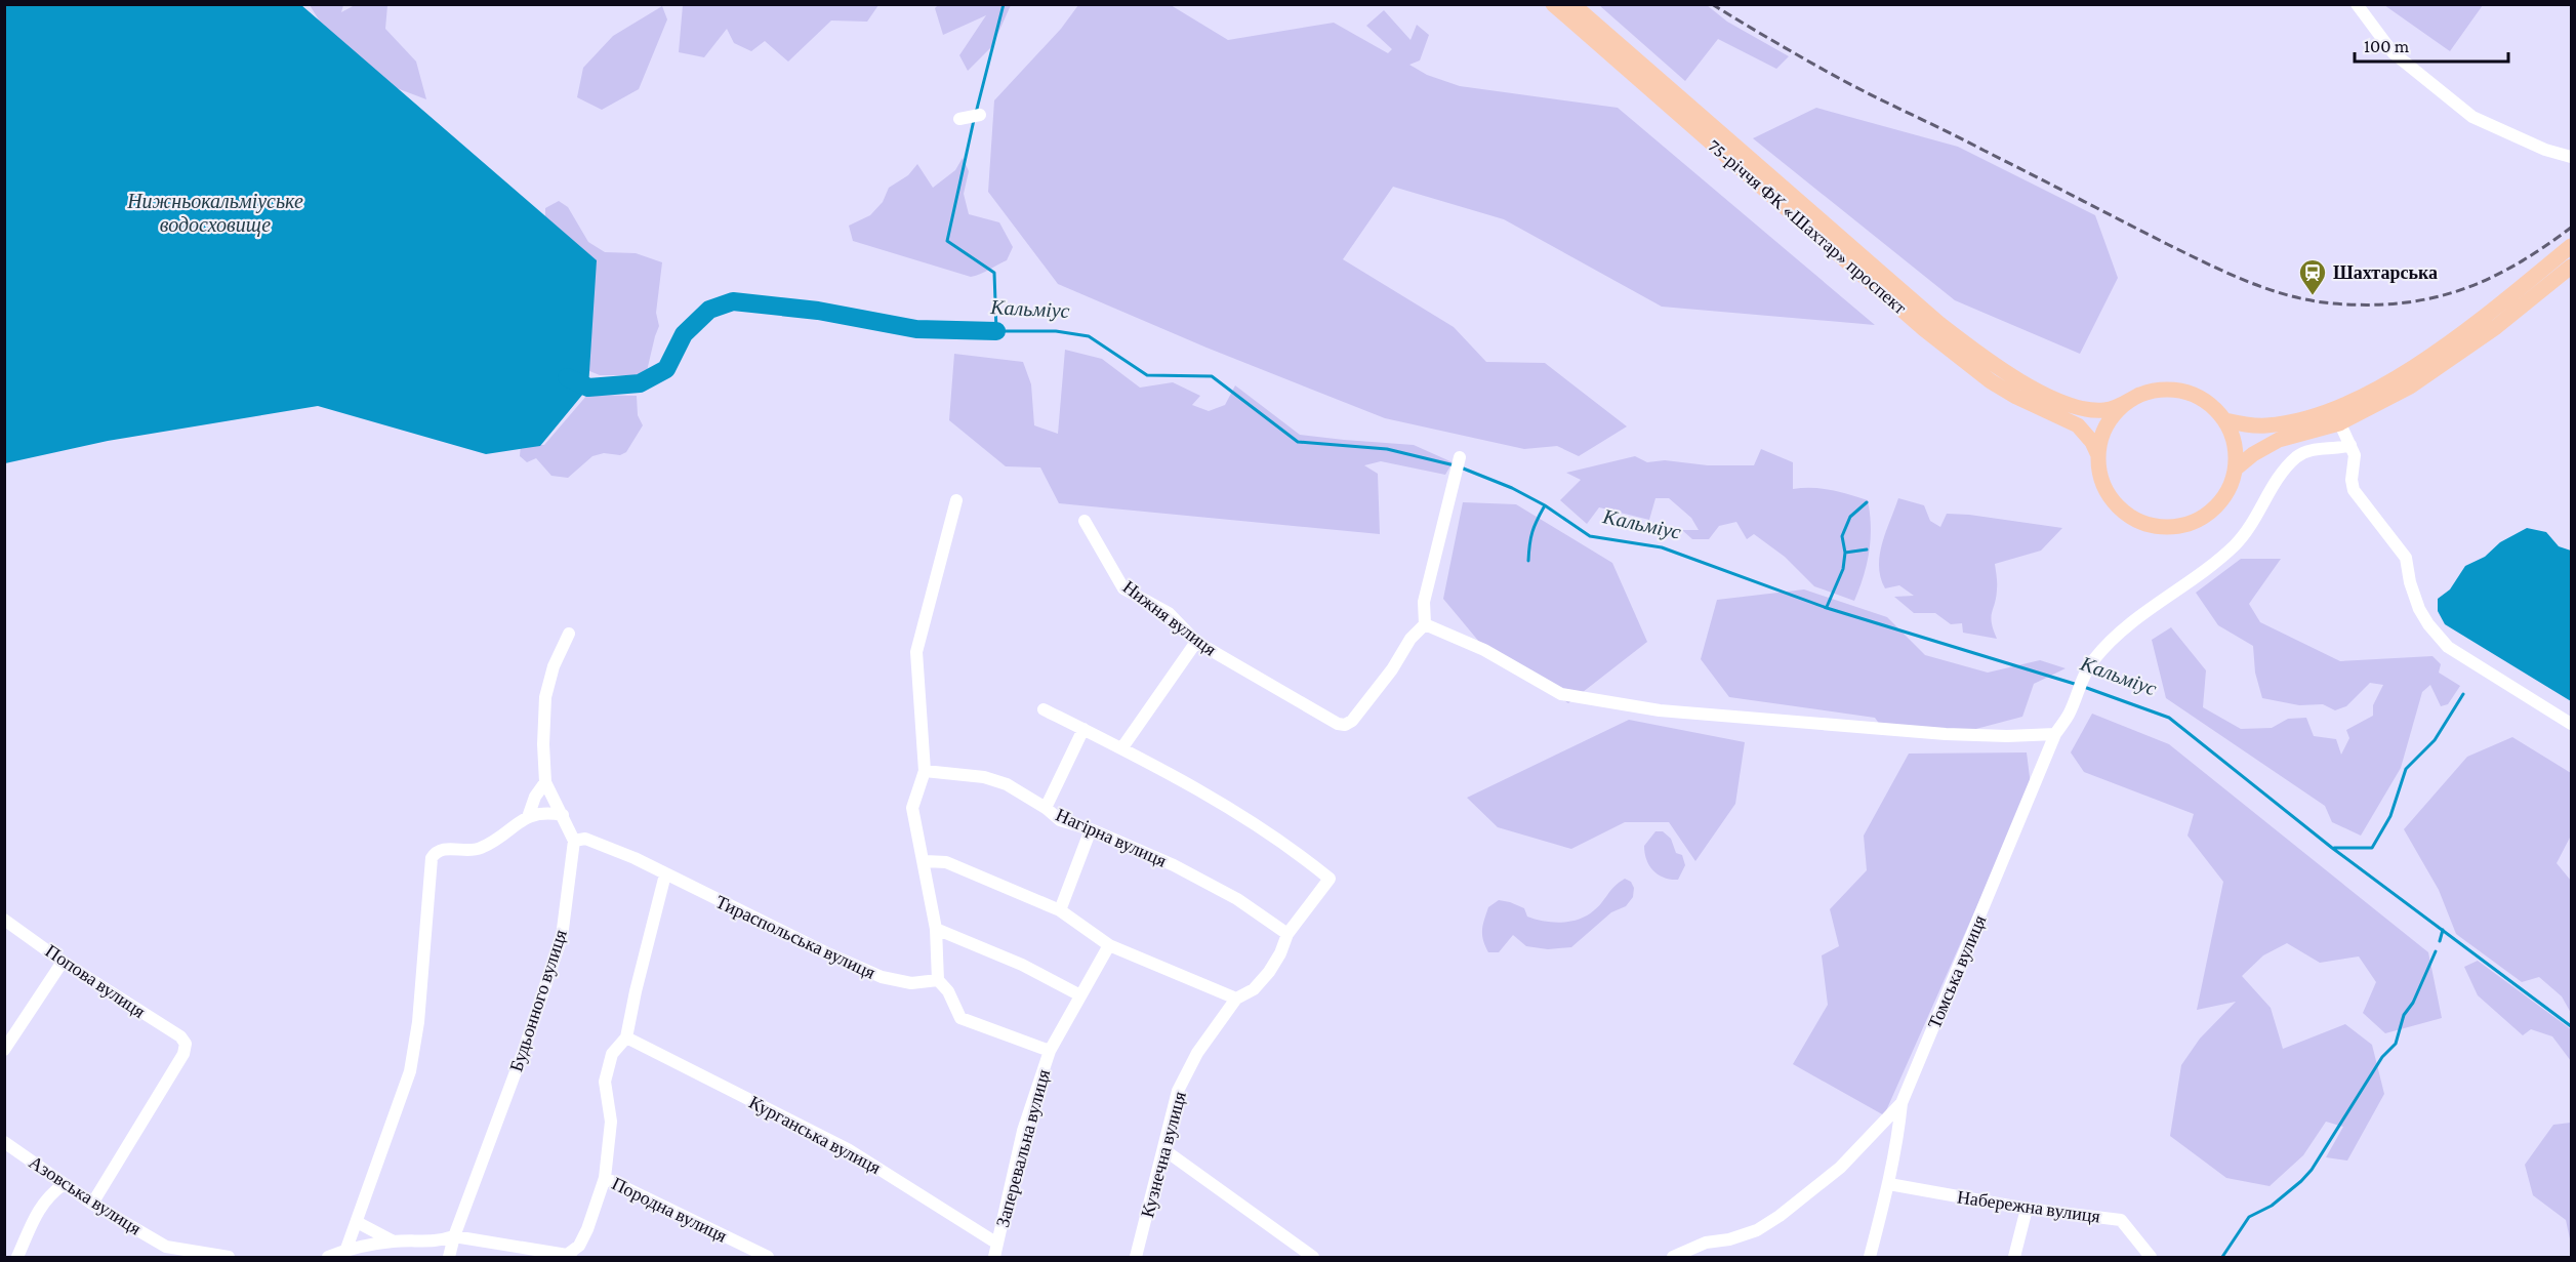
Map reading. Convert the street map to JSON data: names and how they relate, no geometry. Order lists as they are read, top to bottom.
{
  "streets": {
    "main road": ["75-річчя ФК «Шахтар» проспект"],
    "street": [
      "Нижня вулиця",
      "Нагірна вулиця",
      "Тираспольська вулиця",
      "Томська вулиця",
      "Попова вулиця",
      "Будьонного вулиця",
      "Курганська вулиця",
      "Заперевальна вулиця",
      "Кузнечна вулиця",
      "Азовська вулиця",
      "Набережна вулиця",
      "Породна вулиця"
    ]
  },
  "crossings": [
    ["Нагірна вулиця", "Кузнечна вулиця"],
    ["Тираспольська вулиця", "Будьонного вулиця"],
    ["Томська вулиця", "Набережна вулиця"],
    ["Попова вулиця", "Азовська вулиця"],
    ["Курганська вулиця", "Заперевальна вулиця"]
  ],
  "water": ["Нижньокальміуське водосховище", "Кальміус"],
  "places": {
    "station": ["Шахтарська"]
  },
  "scale_bar": "100 m"
}
